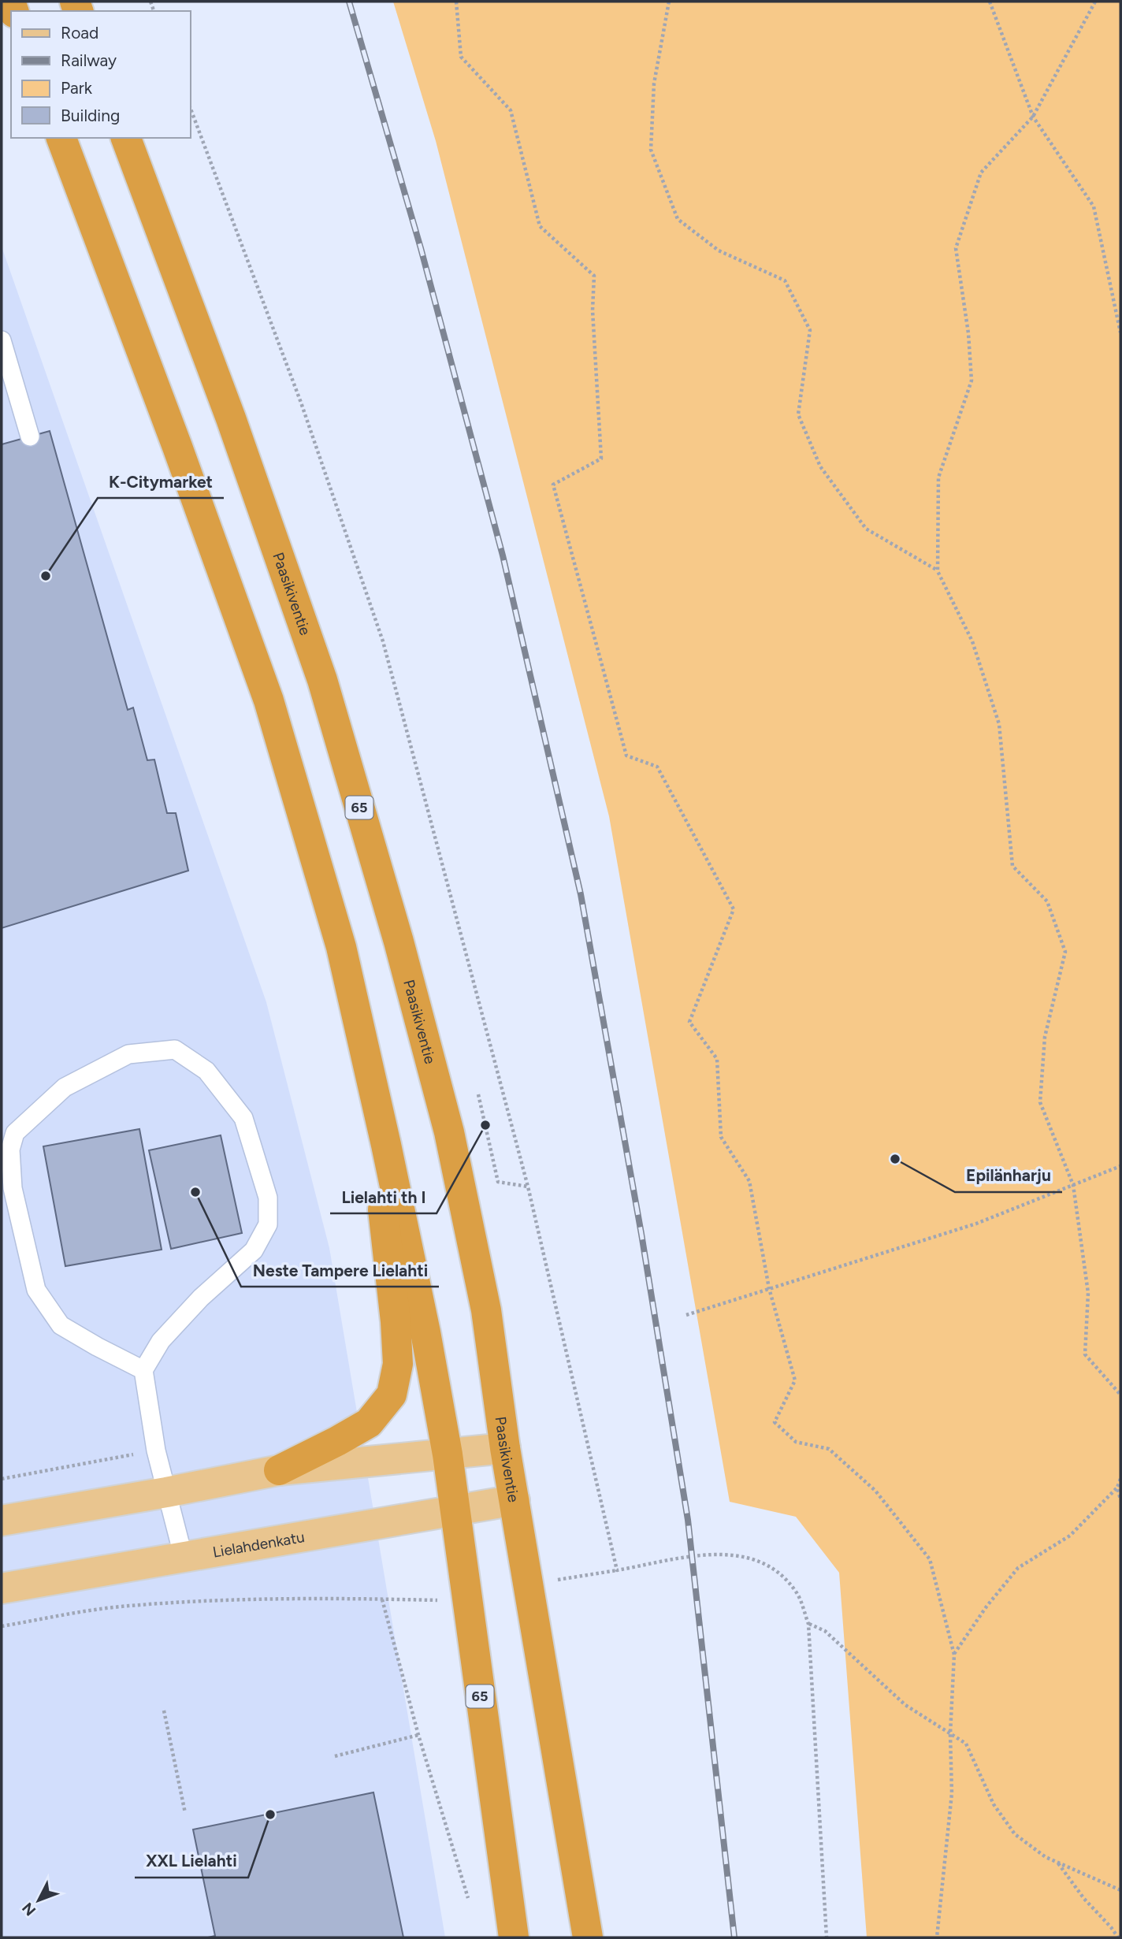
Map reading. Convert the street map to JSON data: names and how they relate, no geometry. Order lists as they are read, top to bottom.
{
  "streets": {
    "highway": ["Paasikiventie", "65"],
    "main road": ["Lielahdenkatu"]
  },
  "crossings": [
    ["Paasikiventie", "Lielahdenkatu"],
    ["65", "Lielahdenkatu"]
  ],
  "places": [
    "K-Citymarket",
    "Lielahti th I",
    "Epilänharju",
    "Neste Tampere Lielahti",
    "XXL Lielahti"
  ],
  "legend": [
    "Road",
    "Railway",
    "Park",
    "Building"
  ],
  "north": "bottom left"
}
